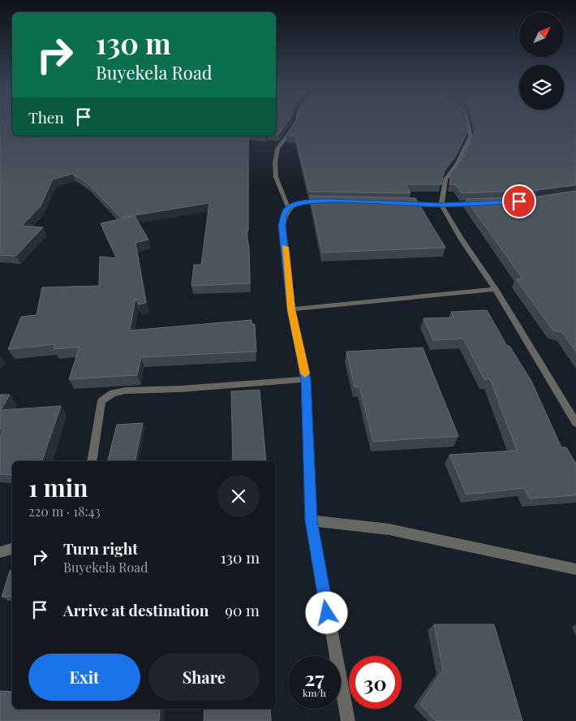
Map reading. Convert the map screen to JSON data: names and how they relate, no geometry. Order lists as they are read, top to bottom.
{
  "north": "top right",
  "page": {
    "turn": ["130 m", "Buyekela Road"],
    "then": "Then",
    "heading": ["1 min", "220 m · 18:43"],
    "list": [
      {
        "name": "Turn right",
        "note": "Buyekela Road",
        "value": "130 m"
      },
      {
        "name": "Arrive at destination",
        "value": "90 m"
      }
    ],
    "buttons": ["Exit", "Share"],
    "speed": "27 km/h",
    "limit": "30"
  }
}
